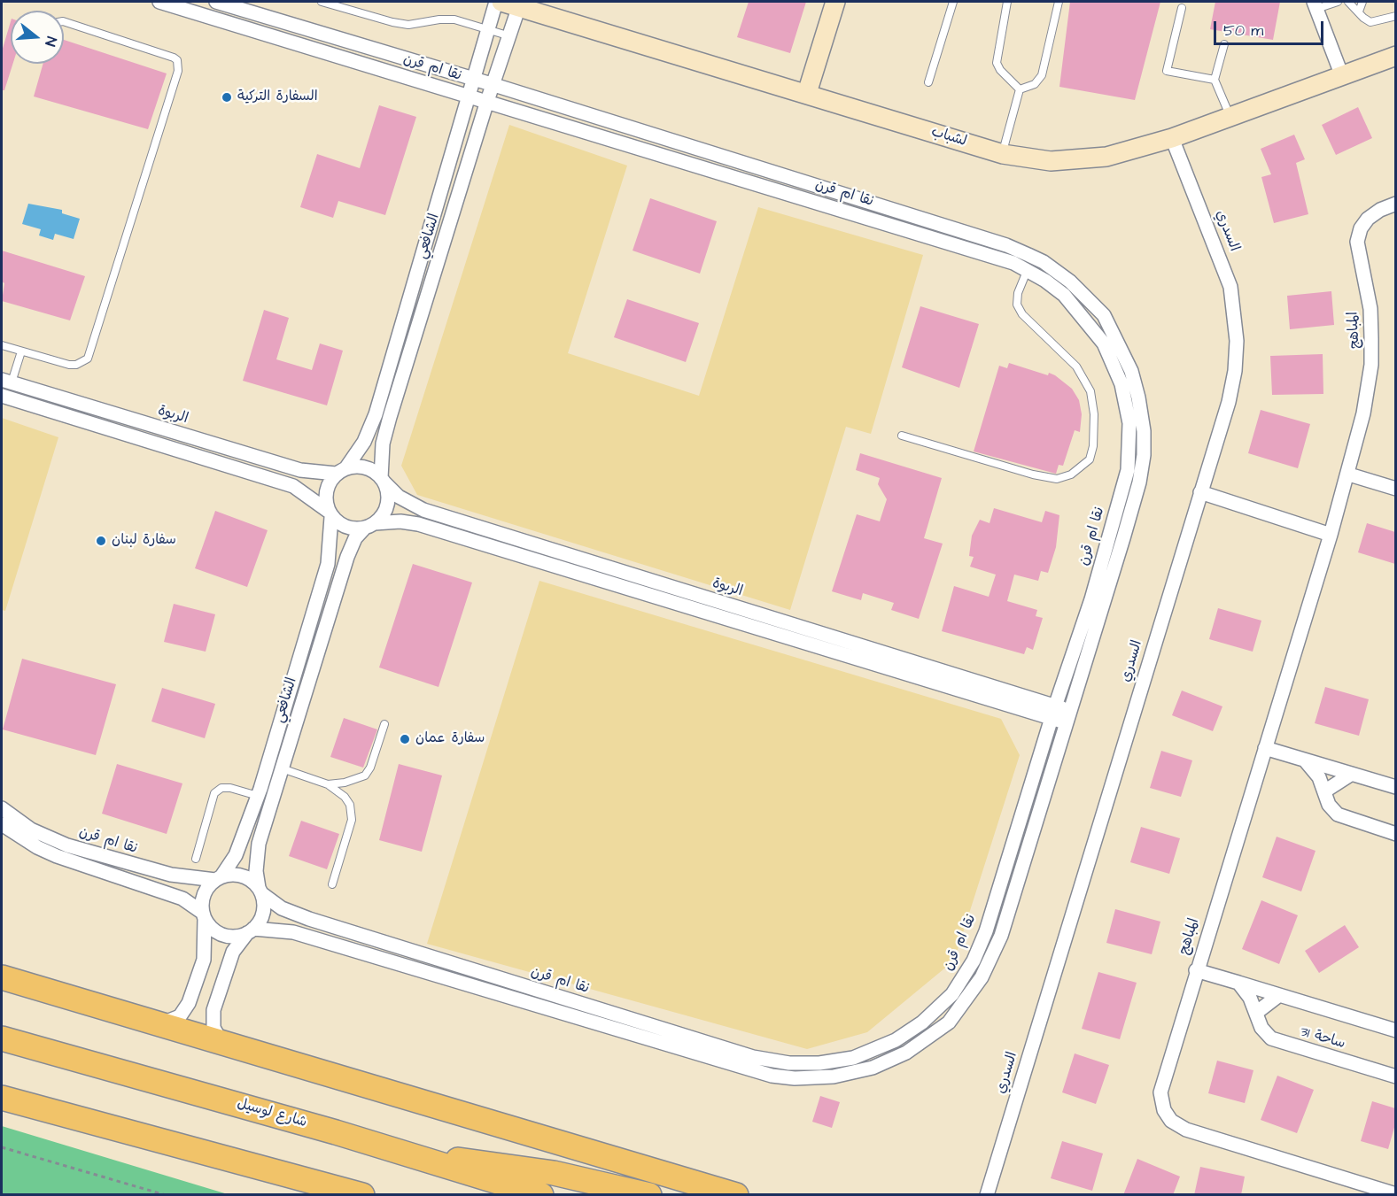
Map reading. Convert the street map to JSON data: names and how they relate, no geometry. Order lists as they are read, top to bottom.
{
  "streets": {
    "highway": ["شارع لوسيل"],
    "street": [
      "نقا ام قرن",
      "لشباب",
      "السدري",
      "الشافعي",
      "المباهج",
      "الربوة",
      "ساحة 31"
    ]
  },
  "crossings": [
    ["نقا ام قرن", "الشافعي"],
    ["نقا ام قرن", "الربوة"],
    ["لشباب", "السدري"],
    ["لشباب", "الشافعي"],
    ["الشافعي", "الربوة"],
    ["المباهج", "ساحة 31"]
  ],
  "places": ["السفارة التركية", "سفارة لبنان", "سفارة عمان"],
  "scale_bar": "50 m",
  "north": "right"
}
